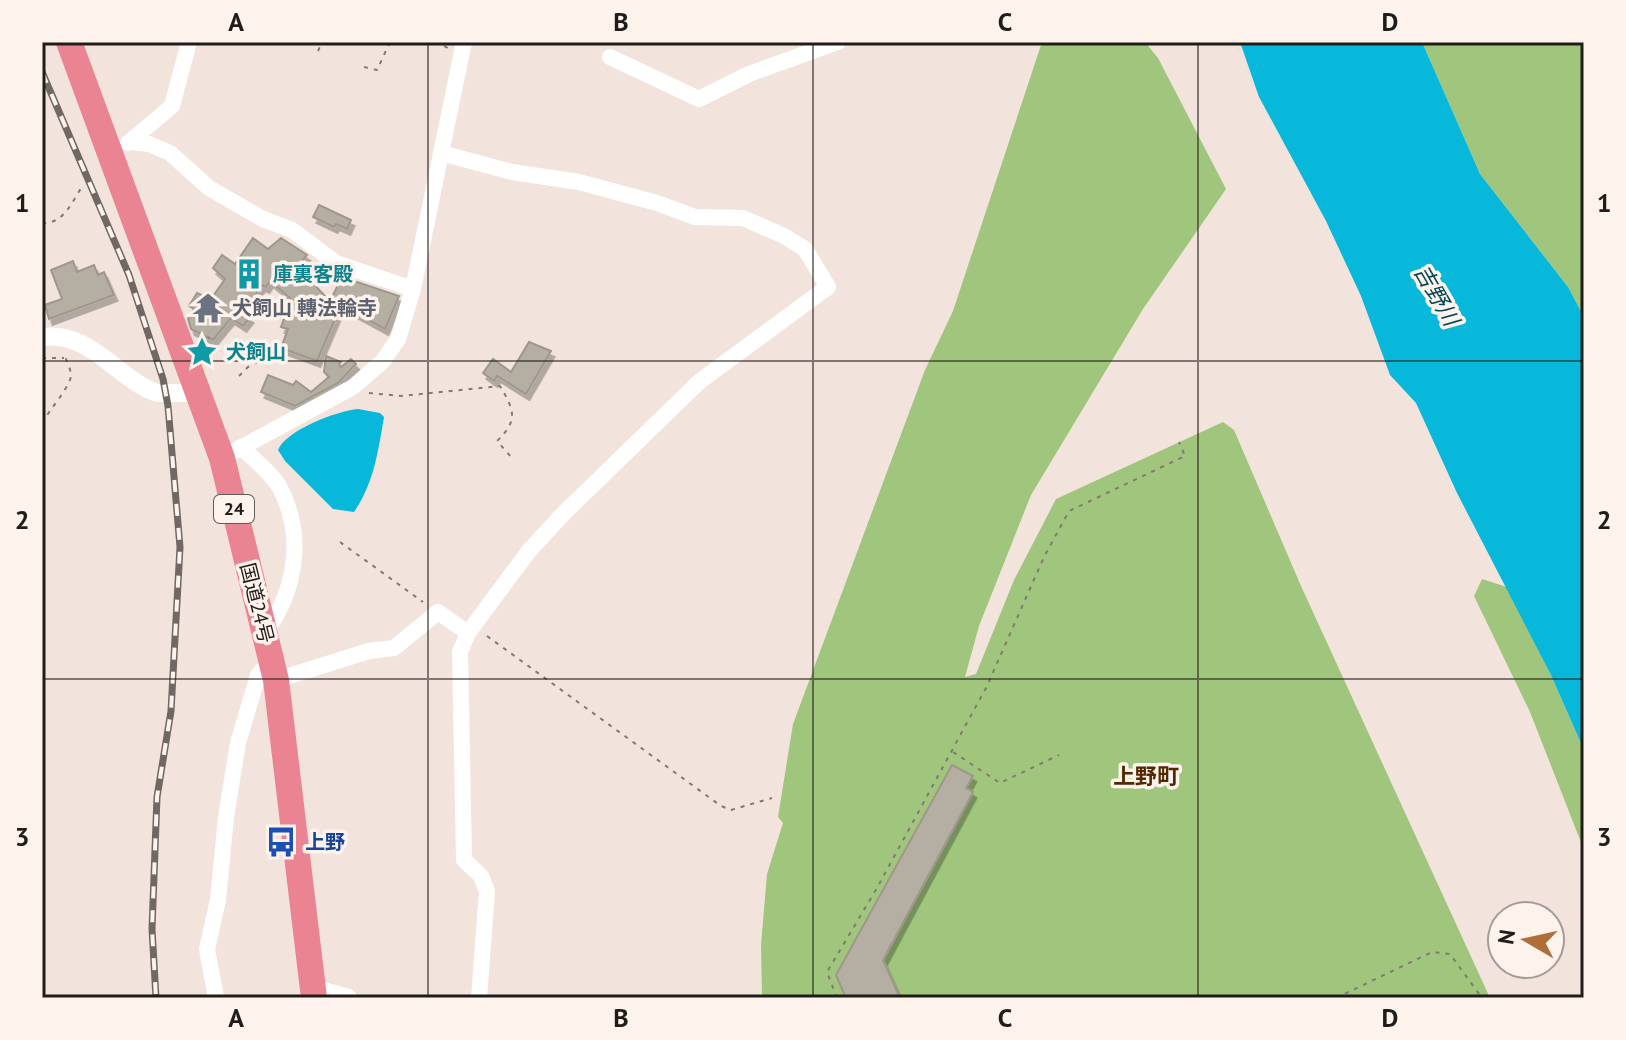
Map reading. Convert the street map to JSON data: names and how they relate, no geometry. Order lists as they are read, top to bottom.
{
  "streets": {
    "highway": ["24", "国道24号"]
  },
  "districts": ["上野町"],
  "water": ["吉野川"],
  "places": {
    "building": ["庫裏客殿"],
    "temple": ["犬飼山 轉法輪寺"],
    "place": ["犬飼山"],
    "bus stop": ["上野"]
  },
  "north": "left",
  "grid": {
    "columns": [
      "A",
      "B",
      "C",
      "D"
    ],
    "rows": ["1", "2", "3"]
  }
}
